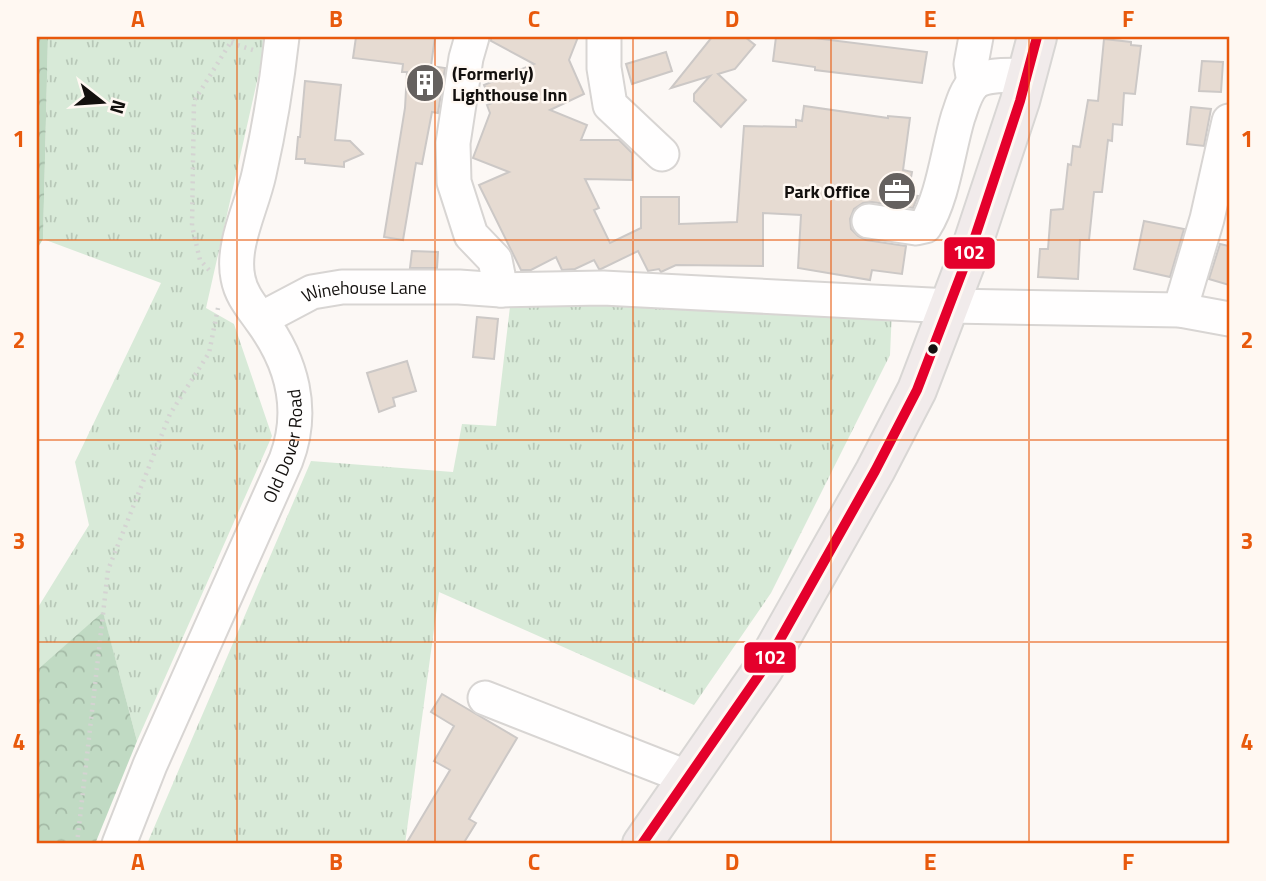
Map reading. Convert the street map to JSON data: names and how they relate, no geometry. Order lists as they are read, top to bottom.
{
  "streets": {
    "street": ["Winehouse Lane", "Old Dover Road"]
  },
  "crossings": [
    ["Winehouse Lane", "Old Dover Road"]
  ],
  "places": {
    "building": ["(Formerly) Lighthouse Inn"],
    "office": ["Park Office"]
  },
  "lines": ["transit line 102"],
  "north": "right",
  "grid": {
    "columns": [
      "A",
      "B",
      "C",
      "D",
      "E",
      "F"
    ],
    "rows": [
      "1",
      "2",
      "3",
      "4"
    ]
  }
}
